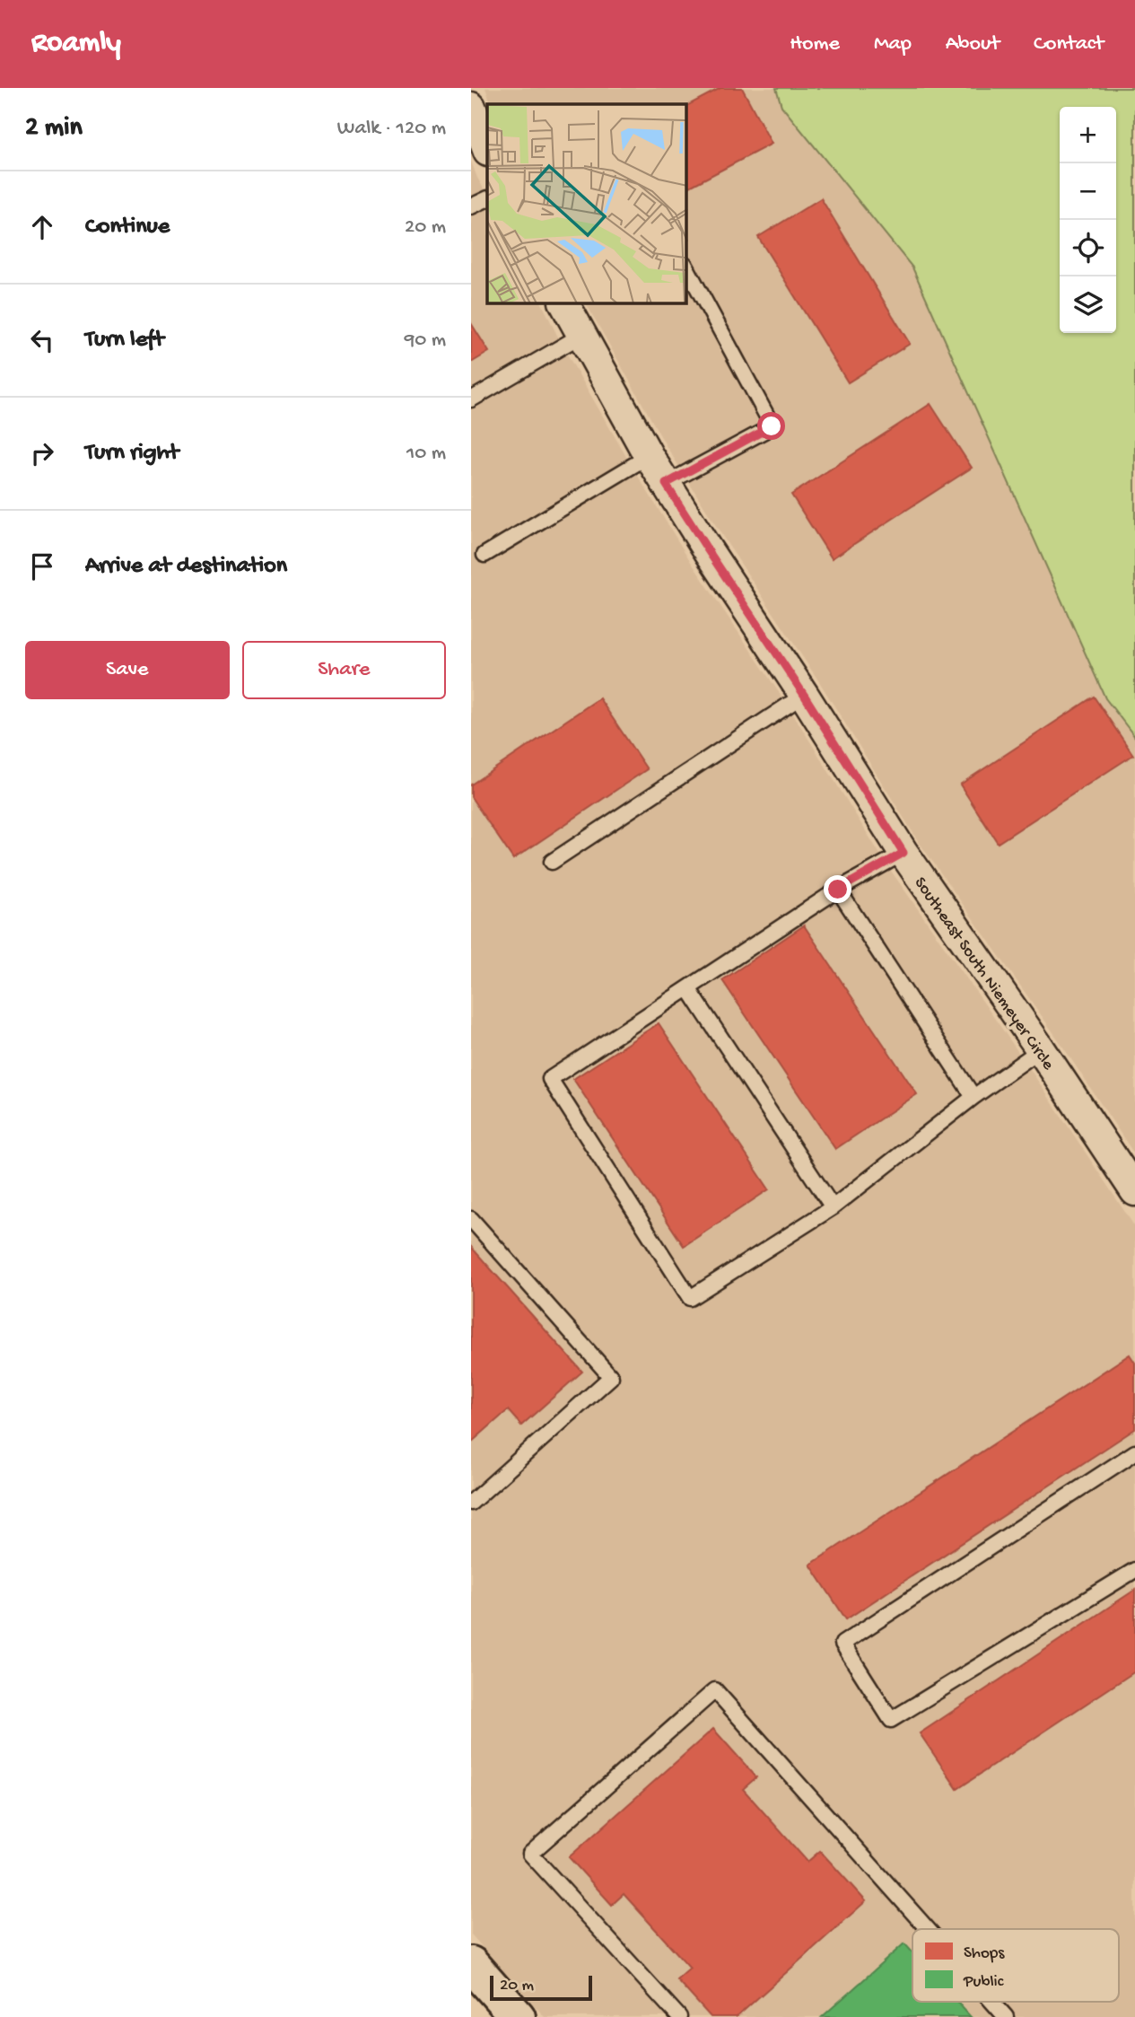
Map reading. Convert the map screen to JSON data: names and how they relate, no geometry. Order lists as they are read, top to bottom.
{
  "streets": {
    "street": ["Southeast South Niemeyer Circle"]
  },
  "legend": ["Shops", "Public"],
  "scale_bar": "20 m",
  "page": {
    "header": "Roamly",
    "nav": [
      "Home",
      "Map",
      "About",
      "Contact"
    ],
    "heading": ["2 min", "Walk · 120 m"],
    "map_buttons": ["+", "−"],
    "list": [
      ["Continue", "20 m"],
      ["Turn left", "90 m"],
      ["Turn right", "10 m"],
      "Arrive at destination"
    ],
    "buttons": ["Save", "Share"],
    "scale": "20 m"
  }
}
